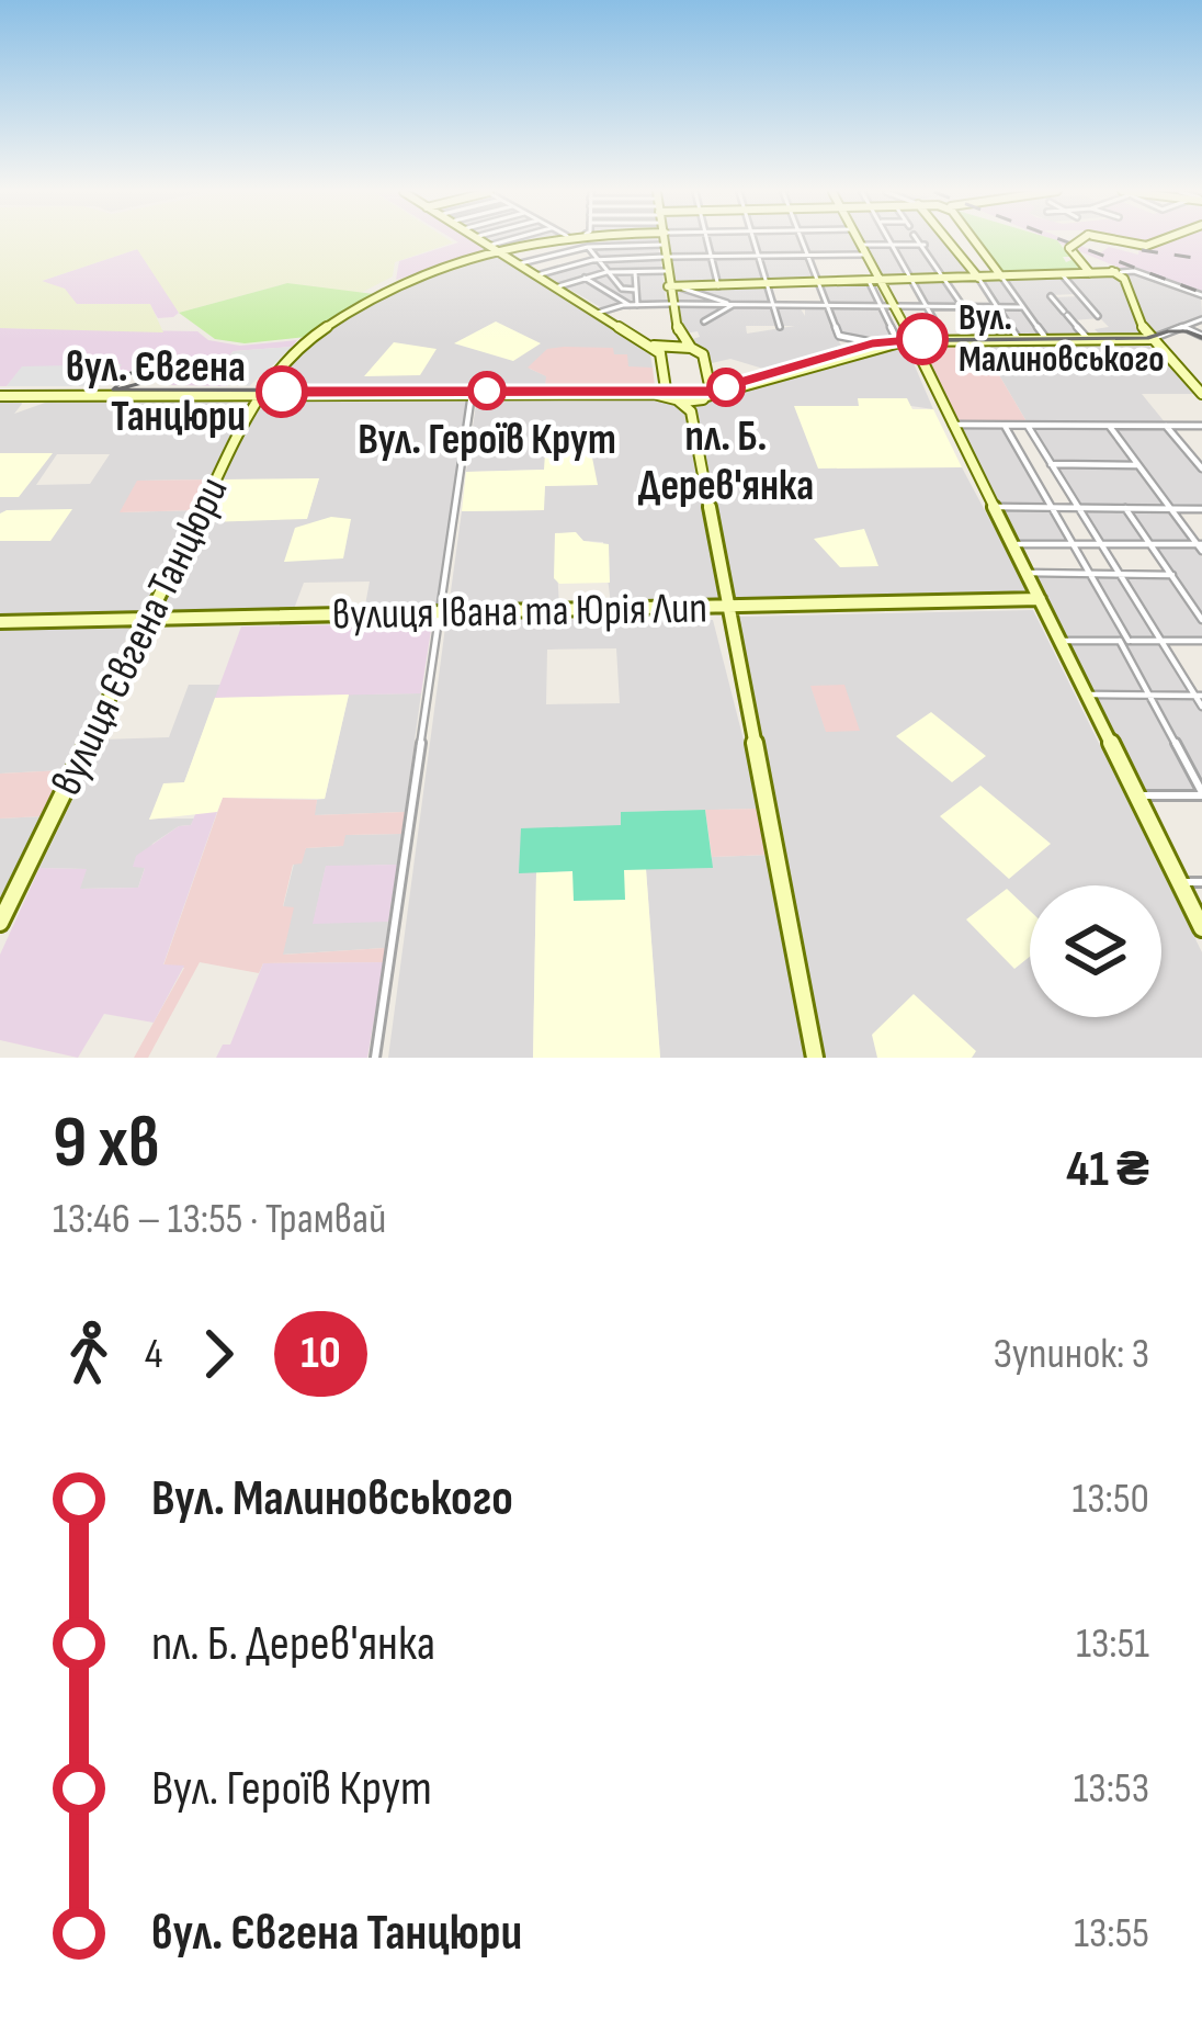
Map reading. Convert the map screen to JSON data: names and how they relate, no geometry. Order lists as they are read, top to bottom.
{
  "streets": {
    "street": ["вулиця Івана та Юрія Лип", "вулиця Євгена Танцюри"]
  },
  "crossings": [
    ["вулиця Івана та Юрія Лип", "вулиця Євгена Танцюри"]
  ],
  "places": [
    "Вул. Малиновського",
    "пл. Б. Дерев'янка",
    "Вул. Героїв Крут",
    "вул. Євгена Танцюри"
  ],
  "lines": ["tram line 10"],
  "page": {
    "heading": ["9 хв", "13:46 – 13:55 · Трамвай", "41 ₴"],
    "legs": ["4", "10", "Зупинок: 3"],
    "list": [
      {
        "name": "Вул. Малиновського",
        "value": "13:50"
      },
      {
        "name": "пл. Б. Дерев'янка",
        "value": "13:51"
      },
      {
        "name": "Вул. Героїв Крут",
        "value": "13:53"
      },
      {
        "name": "вул. Євгена Танцюри",
        "value": "13:55"
      }
    ]
  }
}
